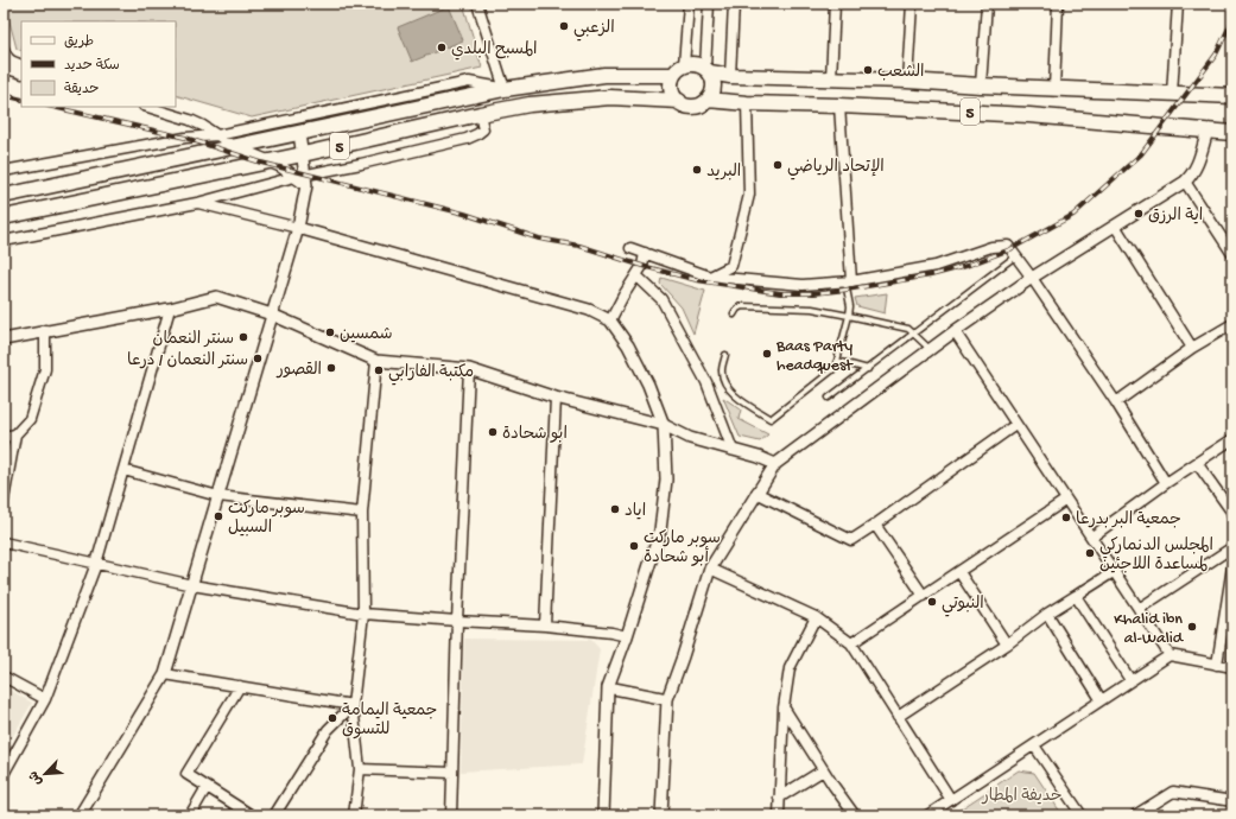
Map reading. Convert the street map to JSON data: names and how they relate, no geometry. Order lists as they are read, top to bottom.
{
  "streets": {
    "main road": ["5"]
  },
  "parks": ["حديفة المطار"],
  "places": [
    "الزعبي",
    "المسبح البلدي",
    "الشعب",
    "الإتحاد الرياضي",
    "البريد",
    "اية الرزق",
    "شمسين",
    "سنتر النعمان",
    "Baas Party headquest",
    "سنتر النعمان / درعا",
    "القصور",
    "مكتبة الفارابي",
    "ابو شحادة",
    "اياد",
    "سوبر ماركت السبيل",
    "جمعية البر بدرعا",
    "سوبر ماركت أبو شحادة",
    "المجلس الدنماركي لمساعدة اللاجئين",
    "النبوتي",
    "Khalid ibn al-Walid",
    "جمعية اليمامة للتسوق"
  ],
  "legend": ["طريق", "سكة حديد", "حديقة"],
  "north": "bottom left"
}
